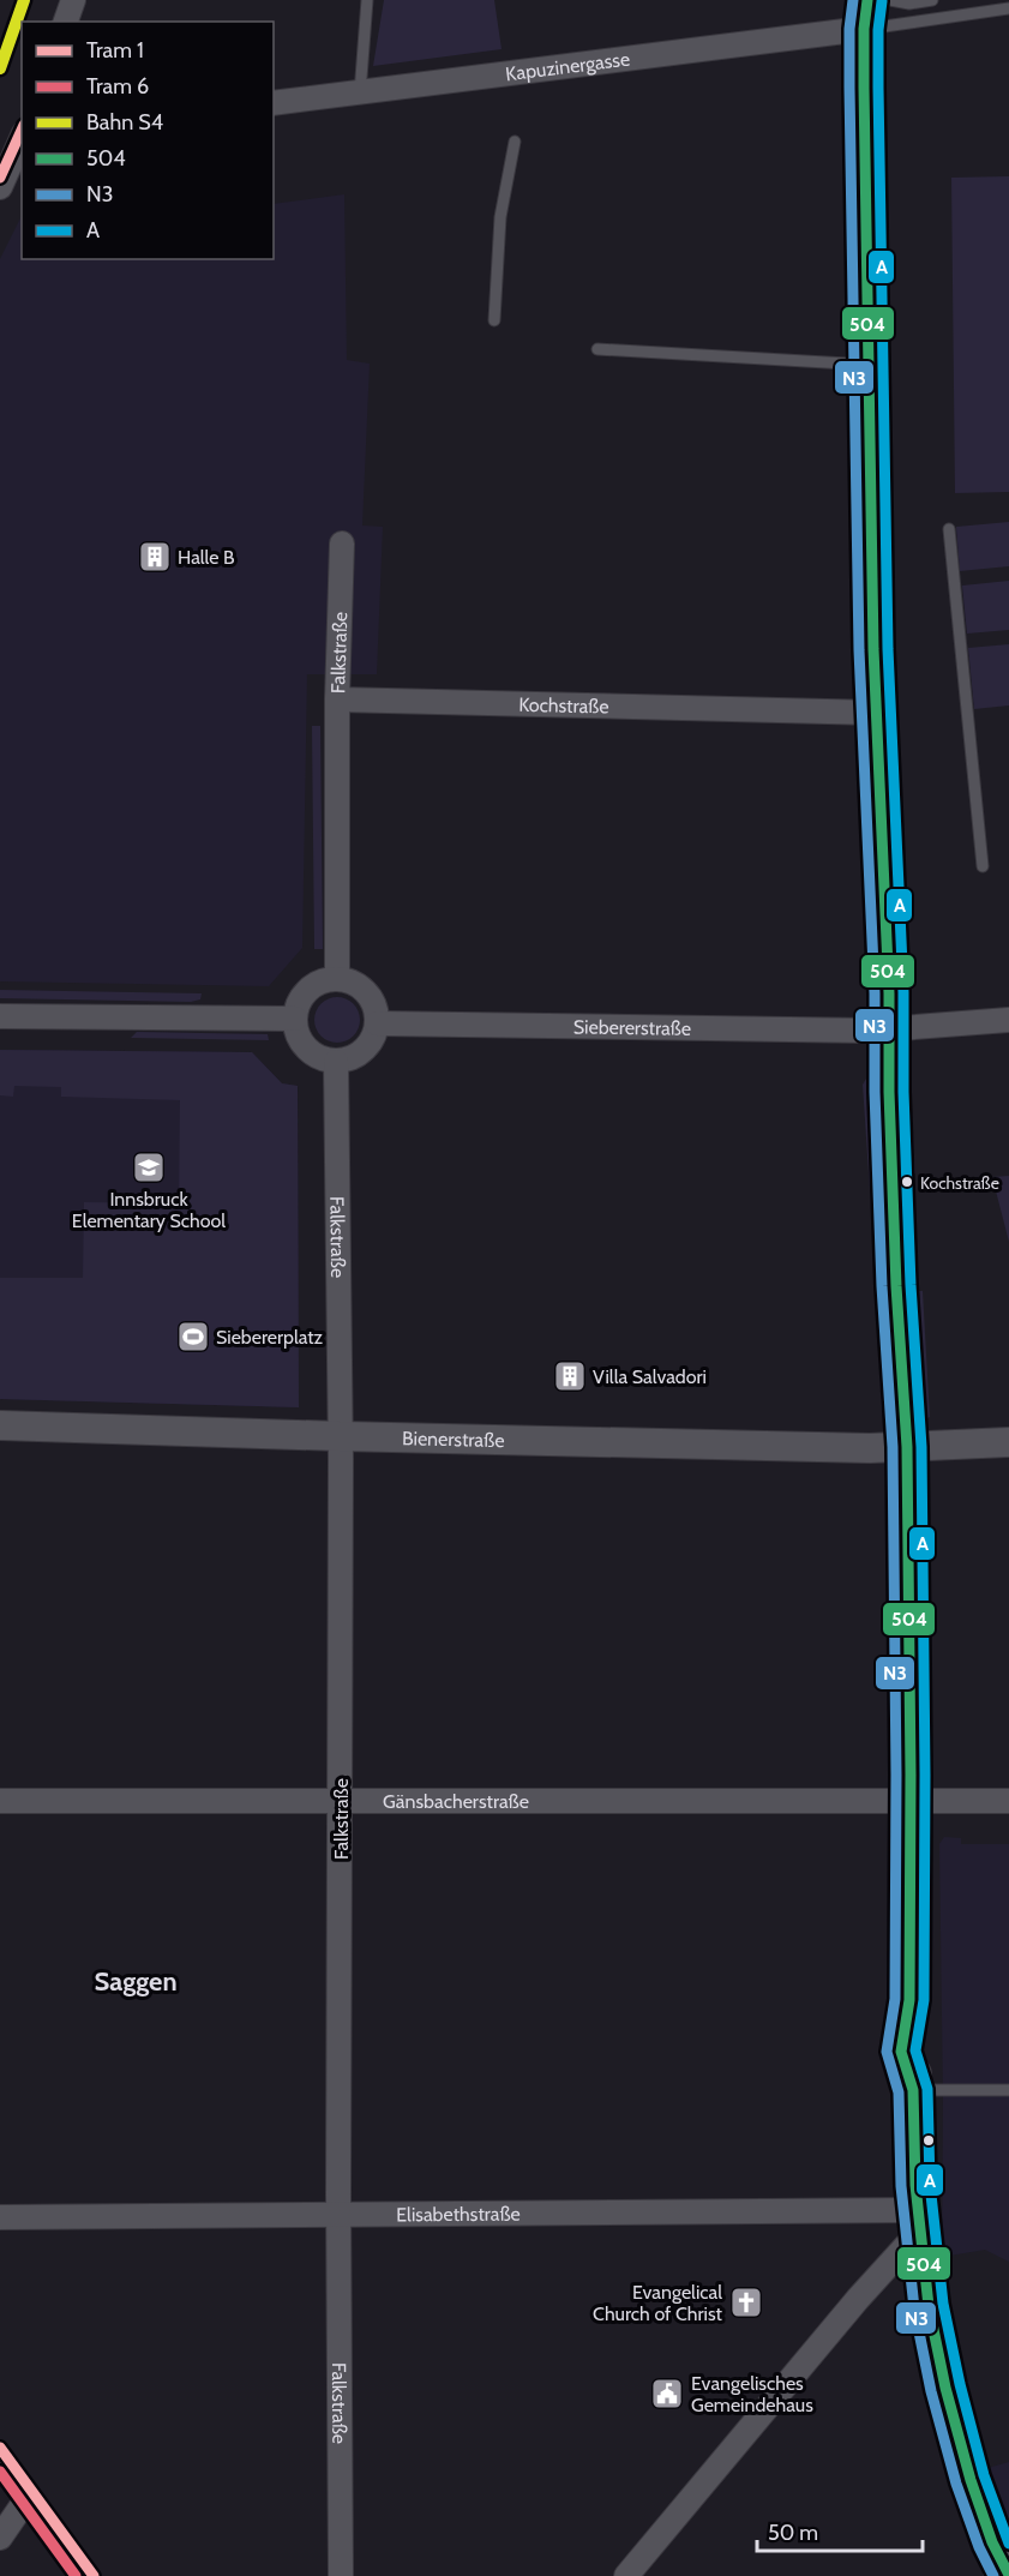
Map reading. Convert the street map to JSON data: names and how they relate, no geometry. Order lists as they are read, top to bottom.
{
  "streets": {
    "street": [
      "Kapuzinergasse",
      "Falkstraße",
      "Kochstraße",
      "Siebererstraße",
      "Bienerstraße",
      "Gänsbacherstraße",
      "Elisabethstraße"
    ]
  },
  "crossings": [
    ["Falkstraße", "Kochstraße"],
    ["Falkstraße", "Siebererstraße"],
    ["Falkstraße", "Bienerstraße"],
    ["Falkstraße", "Gänsbacherstraße"],
    ["Falkstraße", "Elisabethstraße"]
  ],
  "districts": ["Saggen"],
  "places": {
    "building": ["Halle B", "Villa Salvadori"],
    "school or university": ["Innsbruck Elementary School"],
    "other": ["Kochstraße"],
    "sports": ["Siebererplatz"],
    "church": ["Evangelical Church of Christ"],
    "public building": ["Evangelisches Gemeindehaus"]
  },
  "lines": [
    "rail line S4",
    "transit line 504",
    "transit line N3",
    "transit line A",
    "tram line 1",
    "tram line 6"
  ],
  "legend": [
    "Tram 1",
    "Tram 6",
    "Bahn S4",
    "504",
    "N3",
    "A"
  ],
  "scale_bar": "50 m"
}
